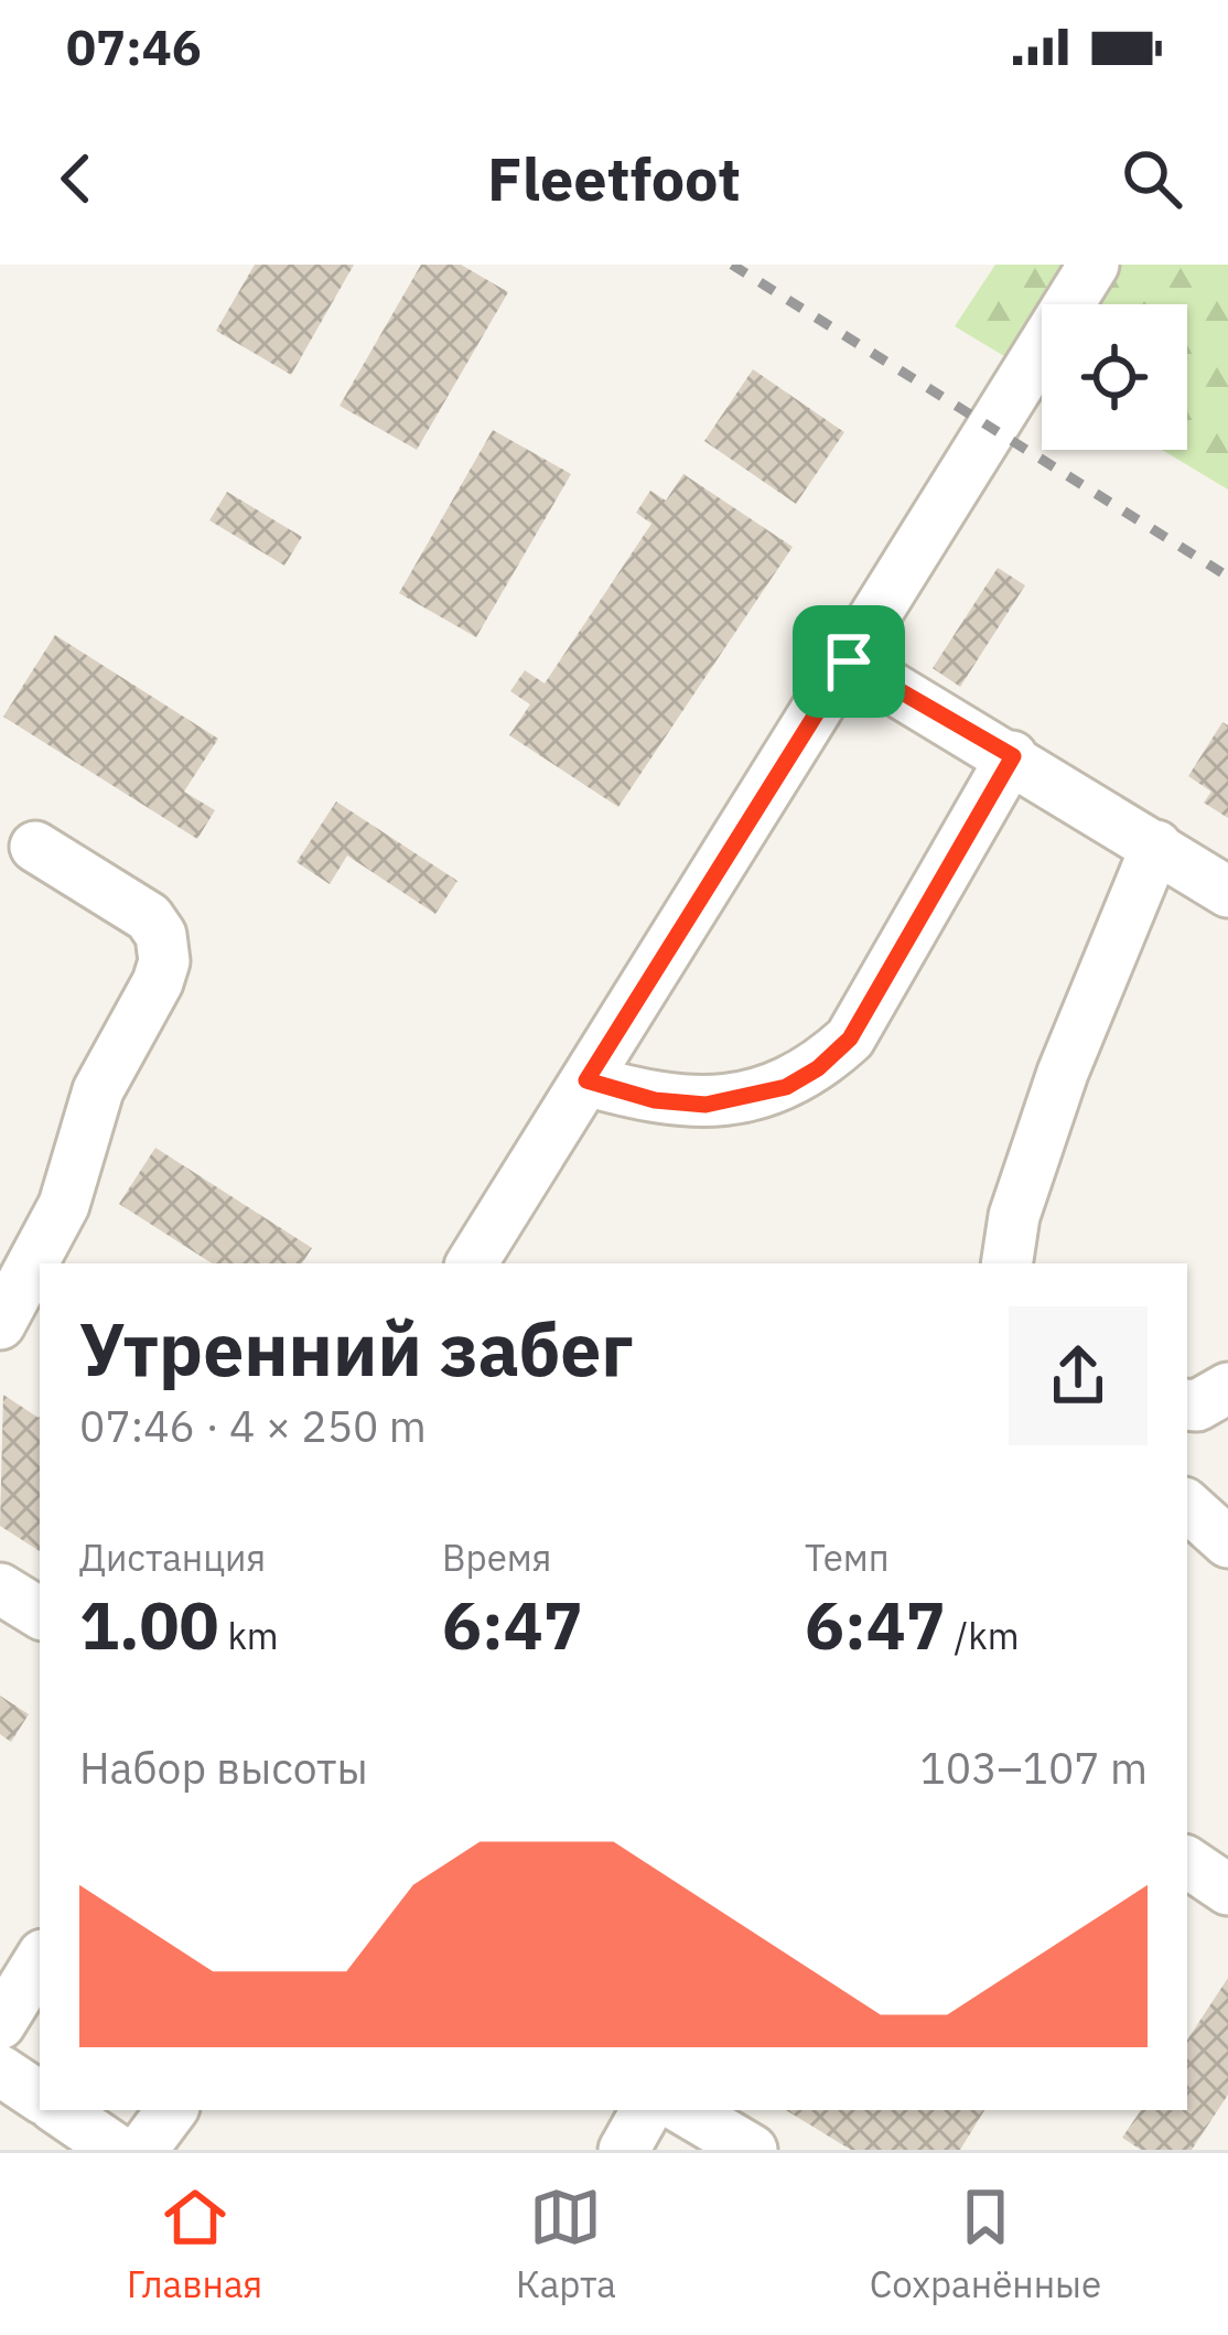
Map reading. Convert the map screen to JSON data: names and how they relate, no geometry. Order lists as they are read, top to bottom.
{
  "page": {
    "status": "07:46",
    "header": "Fleetfoot",
    "heading": ["Утренний забег", "07:46 · 4 × 250 m"],
    "stats": [
      ["Дистанция", "1.00 km"],
      ["Время", "6:47"],
      ["Темп", "6:47 /km"]
    ],
    "chart": ["Набор высоты", "103–107 m"],
    "tabs": ["Главная", "Карта", "Сохранённые"]
  }
}
